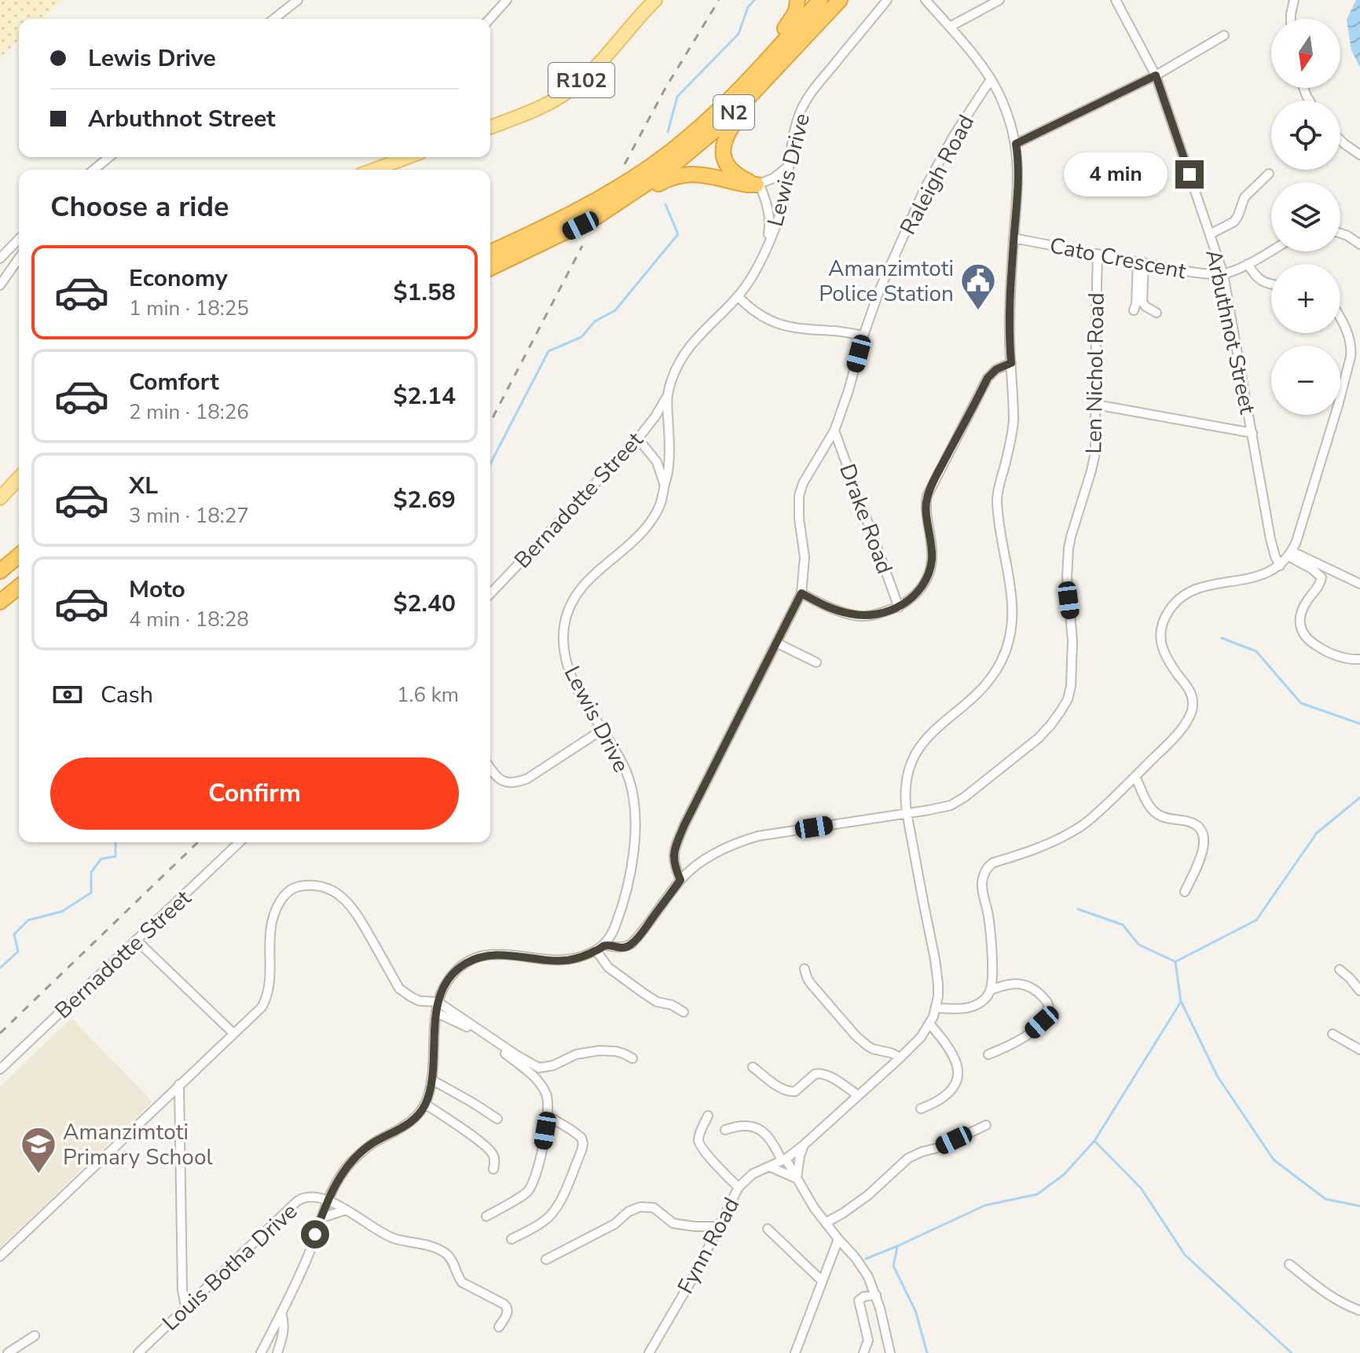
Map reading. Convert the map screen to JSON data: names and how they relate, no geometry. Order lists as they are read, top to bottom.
{
  "streets": {
    "highway": ["N2"],
    "main road": ["R102"],
    "street": [
      "Lewis Drive",
      "Raleigh Road",
      "Cato Crescent",
      "Arbuthnot Street",
      "Len Nichol Road",
      "Bernadotte Street",
      "Drake Road",
      "Fynn Road",
      "Louis Botha Drive"
    ]
  },
  "crossings": [
    ["Lewis Drive", "Len Nichol Road"],
    ["Lewis Drive", "Bernadotte Street"],
    ["Raleigh Road", "Drake Road"],
    ["Raleigh Road", "Fynn Road"],
    ["Cato Crescent", "Arbuthnot Street"],
    ["Cato Crescent", "Len Nichol Road"],
    ["Cato Crescent", "Fynn Road"],
    ["Len Nichol Road", "Fynn Road"]
  ],
  "places": {
    "public building": ["Amanzimtoti Police Station"],
    "school or university": ["Amanzimtoti Primary School"]
  },
  "north": "bottom",
  "page": {
    "map_buttons": ["+", "−"],
    "banner": ["Lewis Drive", "Arbuthnot Street"],
    "bubble": "4 min",
    "heading": "Choose a ride",
    "list": [
      {
        "name": "Economy",
        "note": "1 min · 18:25",
        "value": "$1.58"
      },
      {
        "name": "Comfort",
        "note": "2 min · 18:26",
        "value": "$2.14"
      },
      {
        "name": "XL",
        "note": "3 min · 18:27",
        "value": "$2.69"
      },
      {
        "name": "Moto",
        "note": "4 min · 18:28",
        "value": "$2.40"
      }
    ],
    "pay": ["Cash", "1.6 km"],
    "buttons": "Confirm"
  }
}
